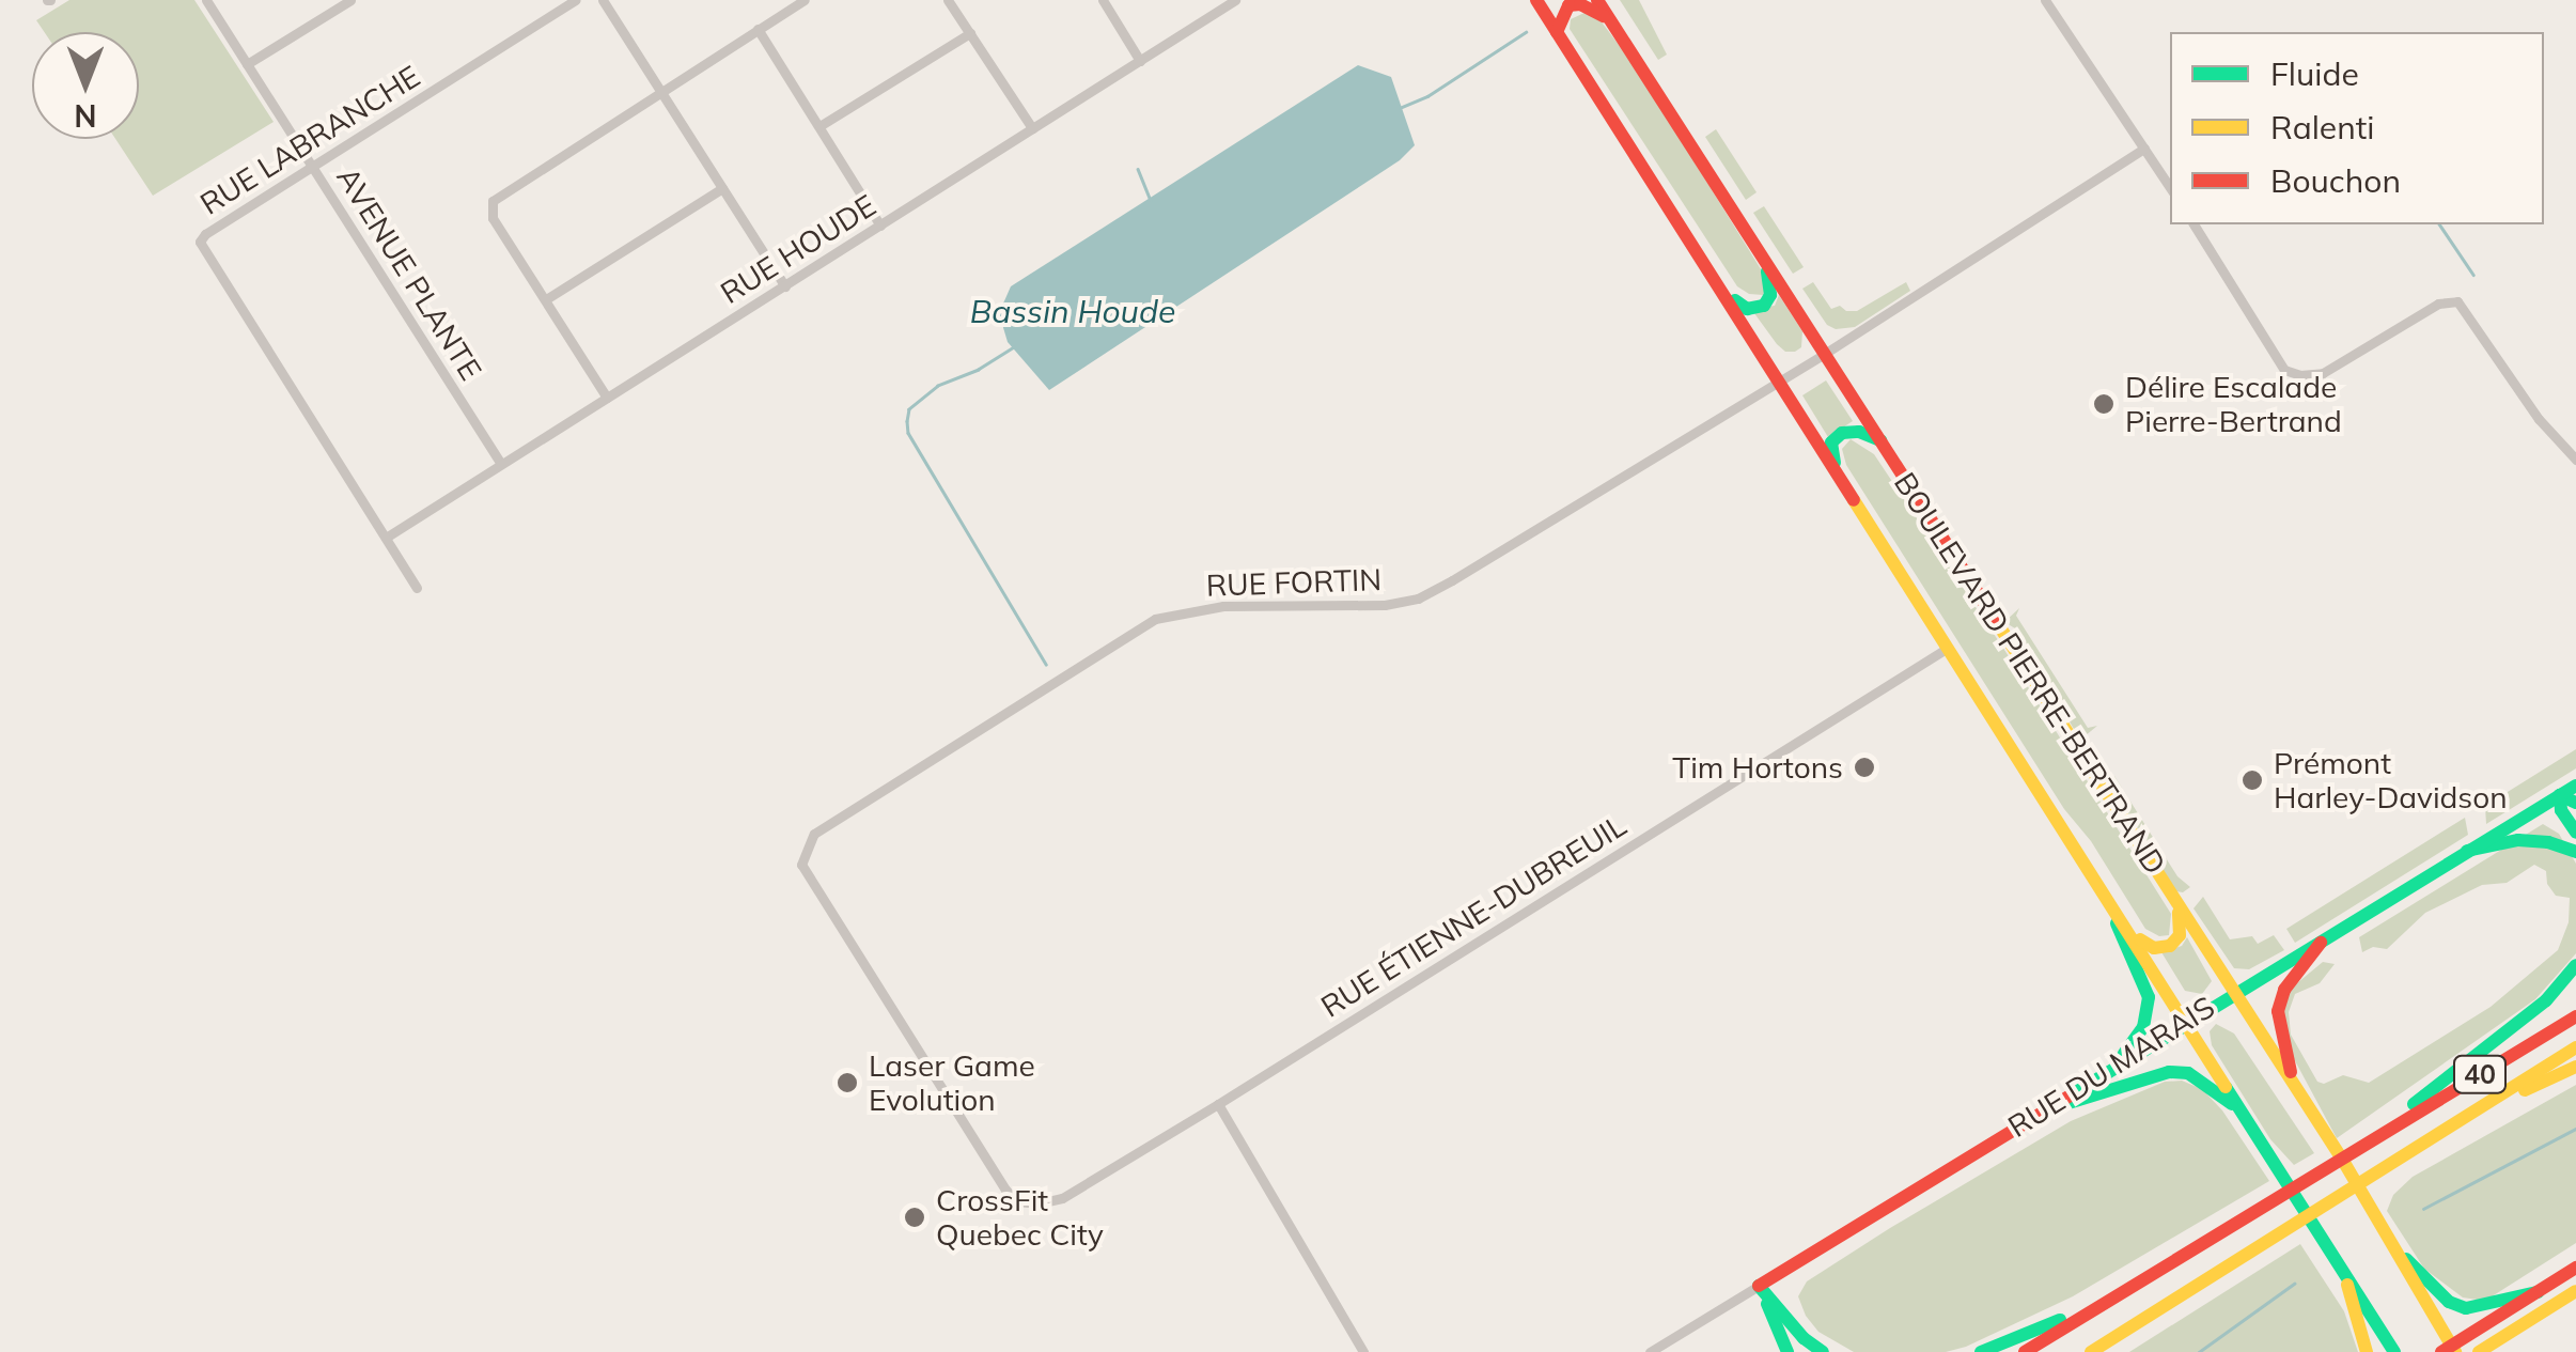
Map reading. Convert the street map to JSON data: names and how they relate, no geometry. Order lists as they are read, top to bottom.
{
  "streets": {
    "main road": ["BOULEVARD PIERRE-BERTRAND", "RUE DU MARAIS", "40"],
    "street": [
      "RUE LABRANCHE",
      "RUE HOUDE",
      "AVENUE PLANTE",
      "RUE FORTIN",
      "RUE ÉTIENNE-DUBREUIL"
    ]
  },
  "crossings": [
    ["RUE LABRANCHE", "RUE HOUDE"],
    ["RUE LABRANCHE", "AVENUE PLANTE"],
    ["RUE HOUDE", "AVENUE PLANTE"],
    ["RUE FORTIN", "BOULEVARD PIERRE-BERTRAND"],
    ["RUE FORTIN", "RUE ÉTIENNE-DUBREUIL"],
    ["BOULEVARD PIERRE-BERTRAND", "RUE ÉTIENNE-DUBREUIL"],
    ["BOULEVARD PIERRE-BERTRAND", "RUE DU MARAIS"]
  ],
  "water": ["Bassin Houde"],
  "places": [
    "Délire Escalade Pierre-Bertrand",
    "Tim Hortons",
    "Prémont Harley-Davidson",
    "Laser Game Evolution",
    "CrossFit Quebec City"
  ],
  "legend": ["Fluide", "Ralenti", "Bouchon"],
  "north": "bottom"
}
